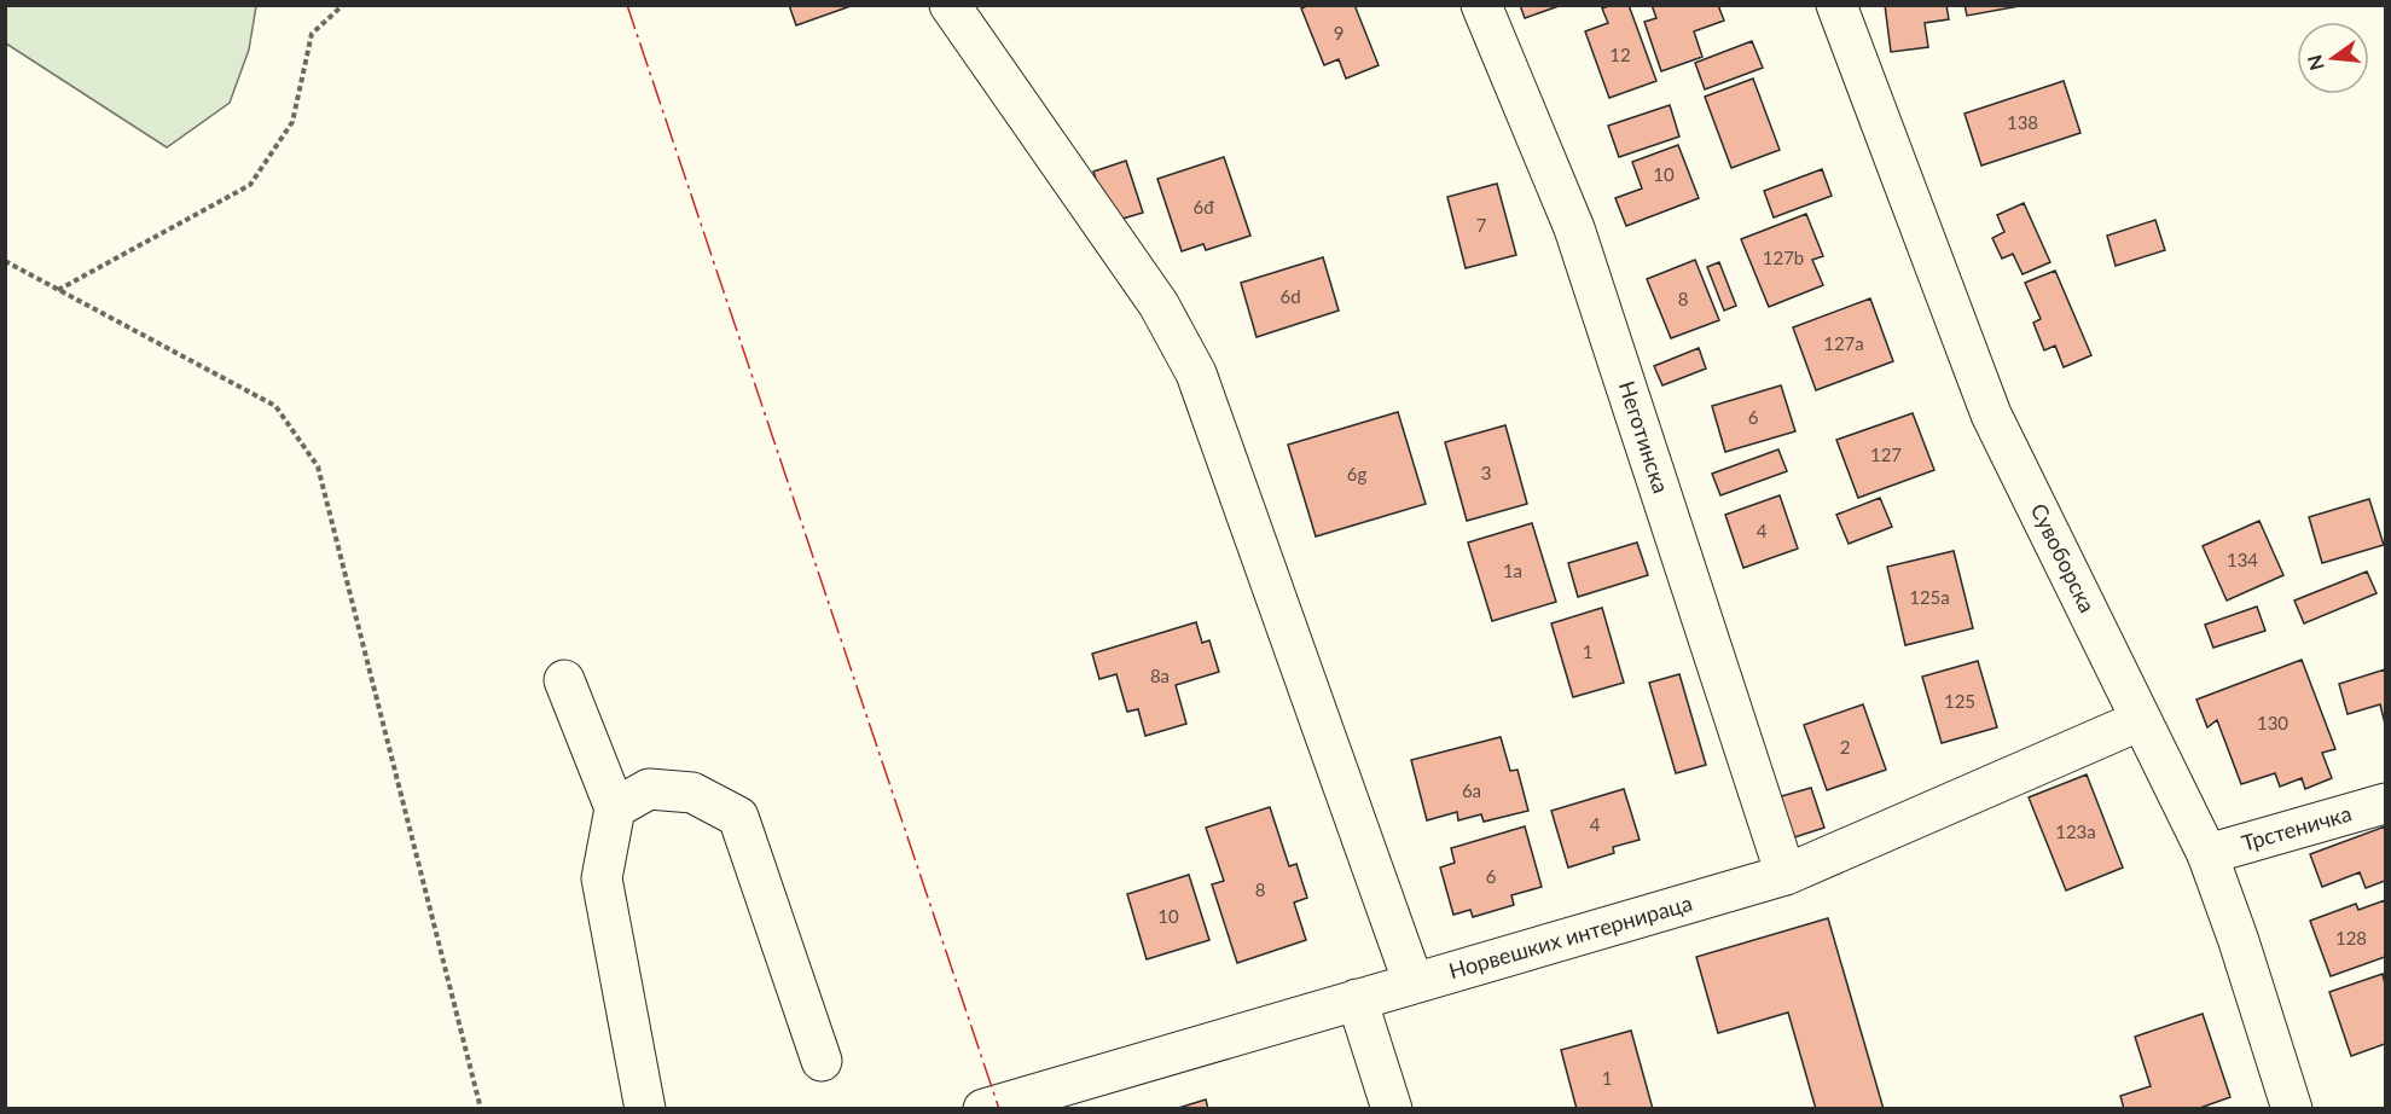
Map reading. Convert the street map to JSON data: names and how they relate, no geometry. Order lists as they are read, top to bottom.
{
  "streets": {
    "street": [
      "Неготинска",
      "Сувоборска",
      "Трстеничка",
      "Норвешких интернираца"
    ]
  },
  "crossings": [
    ["Неготинска", "Норвешких интернираца"],
    ["Сувоборска", "Трстеничка"],
    ["Сувоборска", "Норвешких интернираца"]
  ],
  "house_numbers": [
    "9",
    "12",
    "138",
    "10",
    "6đ",
    "7",
    "127b",
    "6d",
    "8",
    "127a",
    "6",
    "127",
    "3",
    "6g",
    "4",
    "134",
    "1a",
    "125a",
    "1",
    "8a",
    "125",
    "130",
    "2",
    "6a",
    "4",
    "123a",
    "6",
    "8",
    "10",
    "128",
    "1"
  ],
  "north": "left"
}
